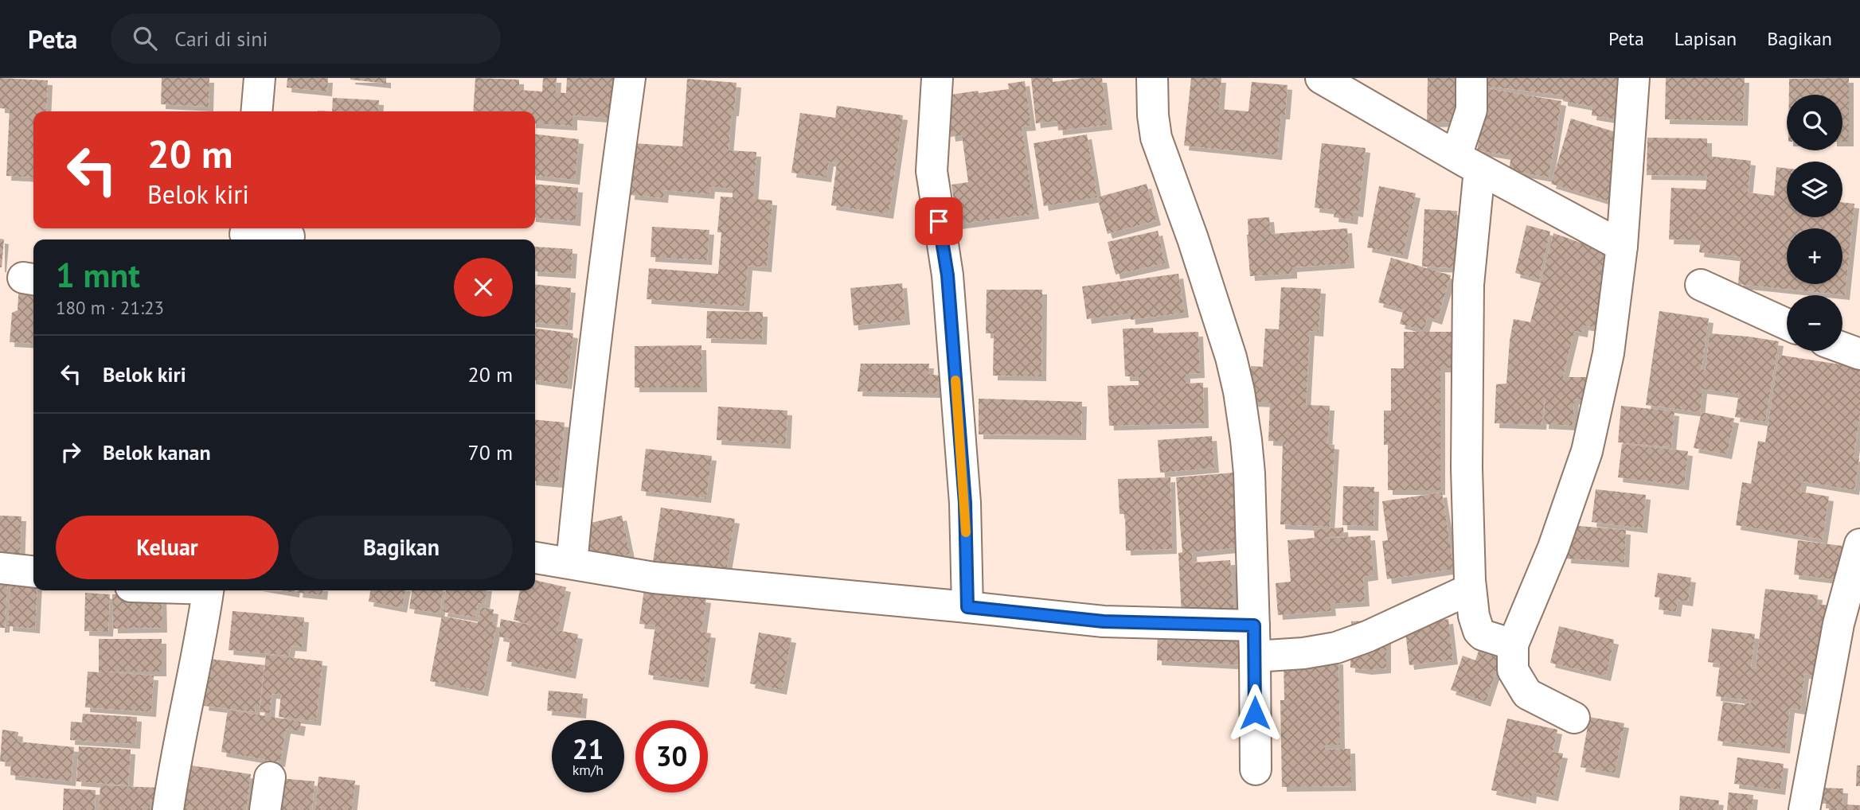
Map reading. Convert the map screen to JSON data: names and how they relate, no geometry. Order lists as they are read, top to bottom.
{
  "page": {
    "header": "Peta",
    "search": "Cari di sini",
    "nav": ["Peta", "Lapisan", "Bagikan"],
    "map_buttons": ["+", "−"],
    "turn": ["20 m", "Belok kiri"],
    "heading": ["1 mnt", "180 m · 21:23"],
    "list": [
      {
        "name": "Belok kiri",
        "value": "20 m"
      },
      {
        "name": "Belok kanan",
        "value": "70 m"
      }
    ],
    "buttons": ["Keluar", "Bagikan"],
    "speed": "21 km/h",
    "limit": "30"
  }
}
